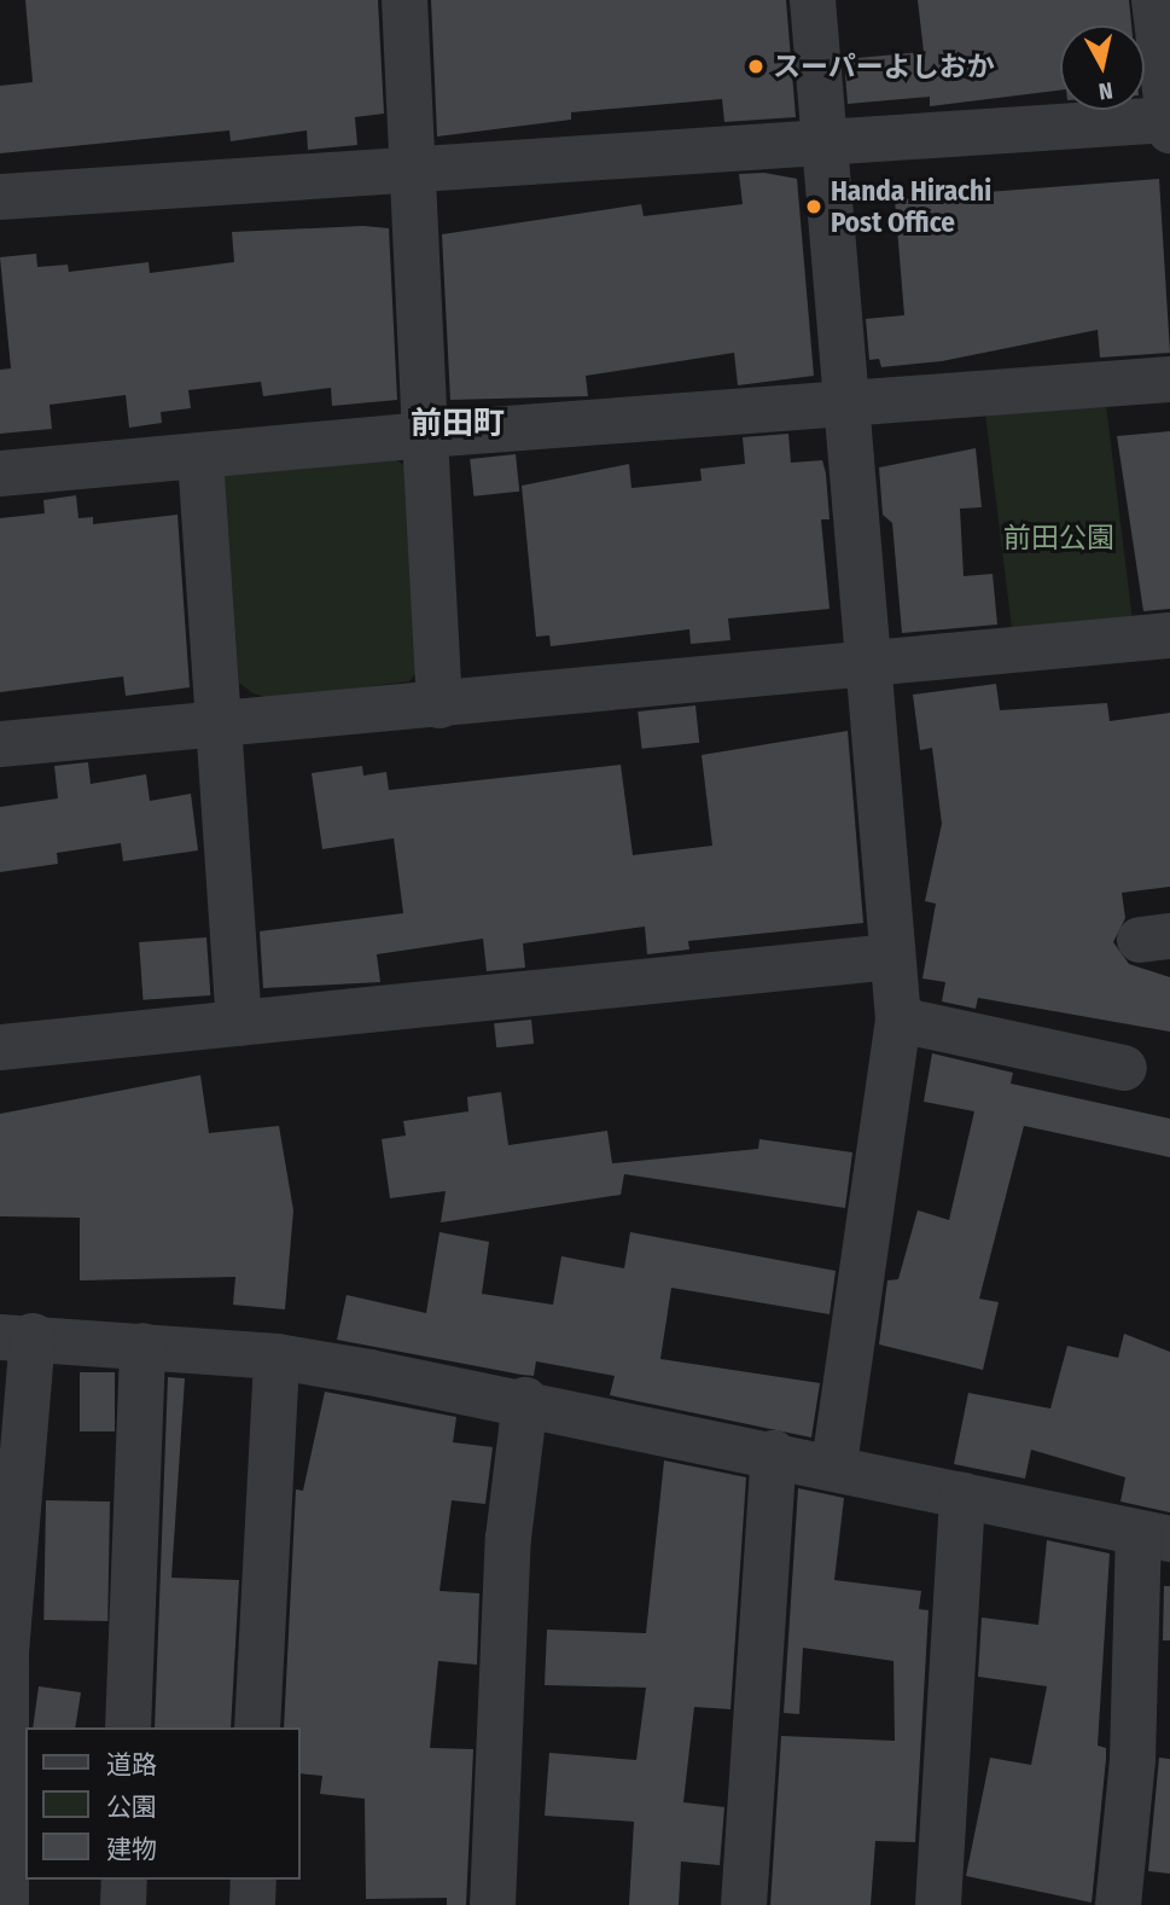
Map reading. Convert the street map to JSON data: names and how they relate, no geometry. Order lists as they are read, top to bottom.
{
  "districts": ["前田町"],
  "parks": ["前田公園"],
  "places": ["スーパーよしおか", "Handa Hirachi Post Office"],
  "legend": ["道路", "公園", "建物"],
  "north": "bottom"
}
